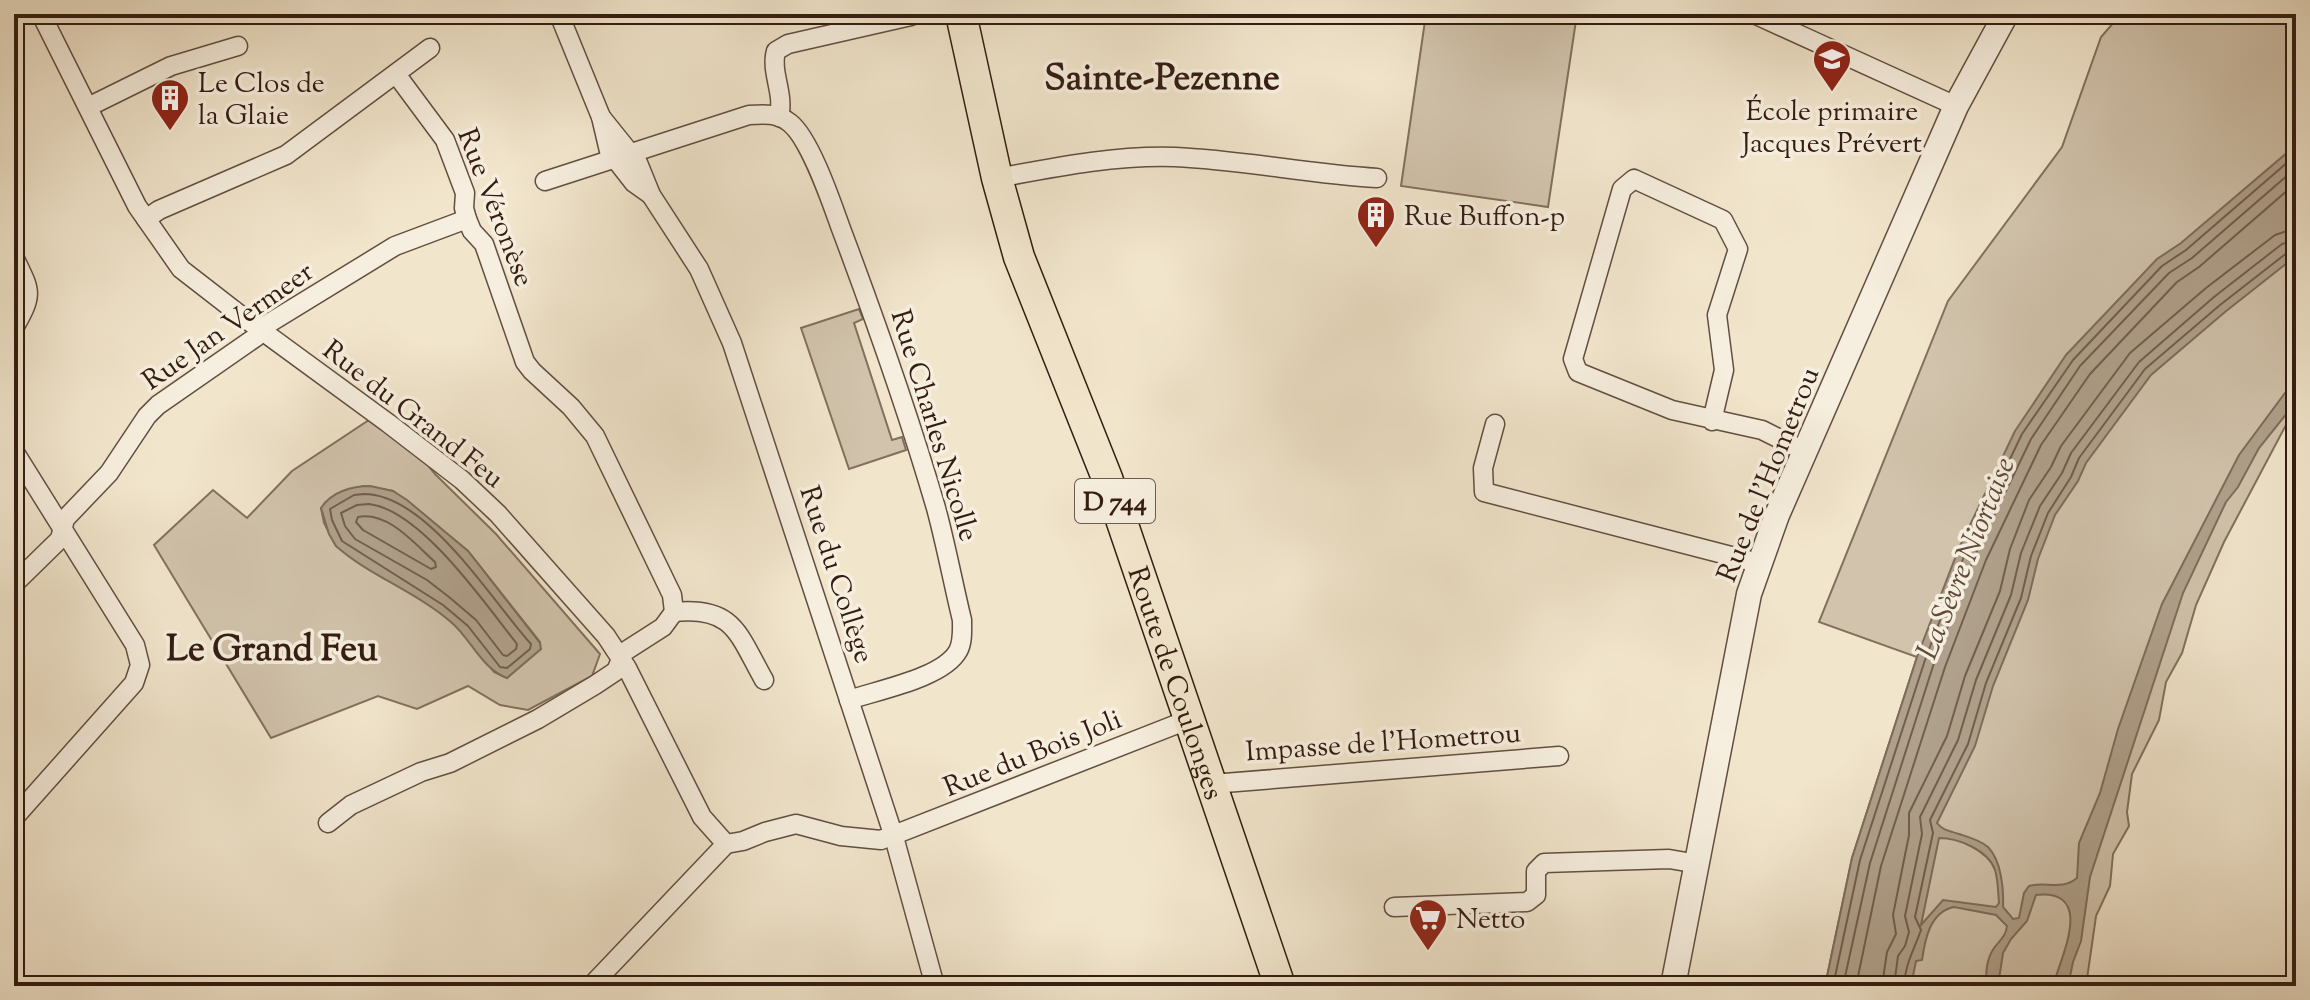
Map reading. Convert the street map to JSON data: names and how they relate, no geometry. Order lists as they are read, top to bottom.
{
  "streets": {
    "main road": ["D 744", "Route de Coulonges"],
    "street": [
      "Rue Véronèse",
      "Rue Jan Vermeer",
      "Rue du Grand Feu",
      "Rue Charles Nicolle",
      "Rue de l'Hometrou",
      "Rue du Collège",
      "Impasse de l'Hometrou",
      "Rue du Bois Joli"
    ]
  },
  "crossings": [
    ["Rue Véronèse", "Rue Jan Vermeer"],
    ["Rue Jan Vermeer", "Rue du Grand Feu"],
    ["Rue Charles Nicolle", "Rue du Collège"],
    ["Rue du Collège", "Rue du Bois Joli"],
    ["Route de Coulonges", "Impasse de l'Hometrou"],
    ["Route de Coulonges", "Rue du Bois Joli"]
  ],
  "districts": ["Sainte-Pezenne", "Le Grand Feu"],
  "water": ["La Sèvre Niortaise"],
  "places": {
    "school or university": ["École primaire Jacques Prévert"],
    "building": ["Le Clos de la Glaie", "Rue Buffon-p"],
    "supermarket": ["Netto"]
  }
}
